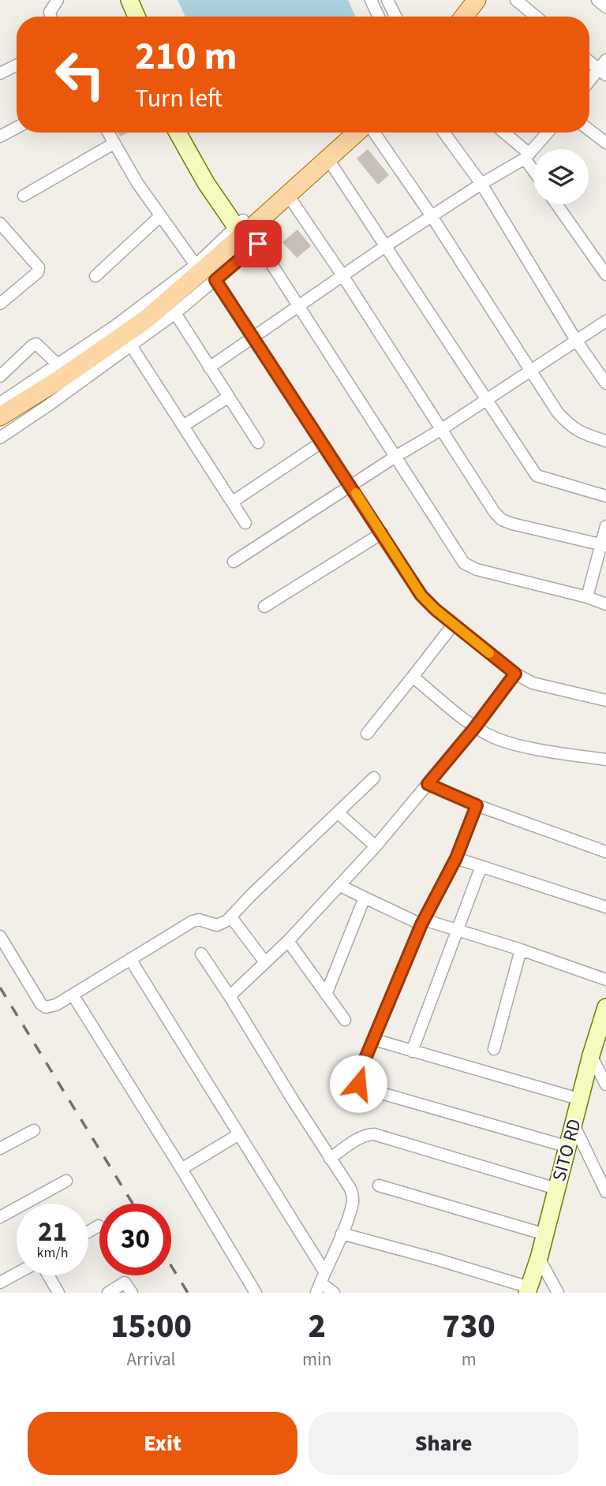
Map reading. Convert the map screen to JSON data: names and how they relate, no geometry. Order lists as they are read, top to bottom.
{
  "streets": {
    "main road": ["SITO RD"]
  },
  "page": {
    "turn": ["210 m", "Turn left"],
    "speed": "21 km/h",
    "limit": "30",
    "eta": [
      "15:00",
      "Arrival",
      "2",
      "min",
      "730",
      "m"
    ],
    "buttons": ["Exit", "Share"]
  }
}
